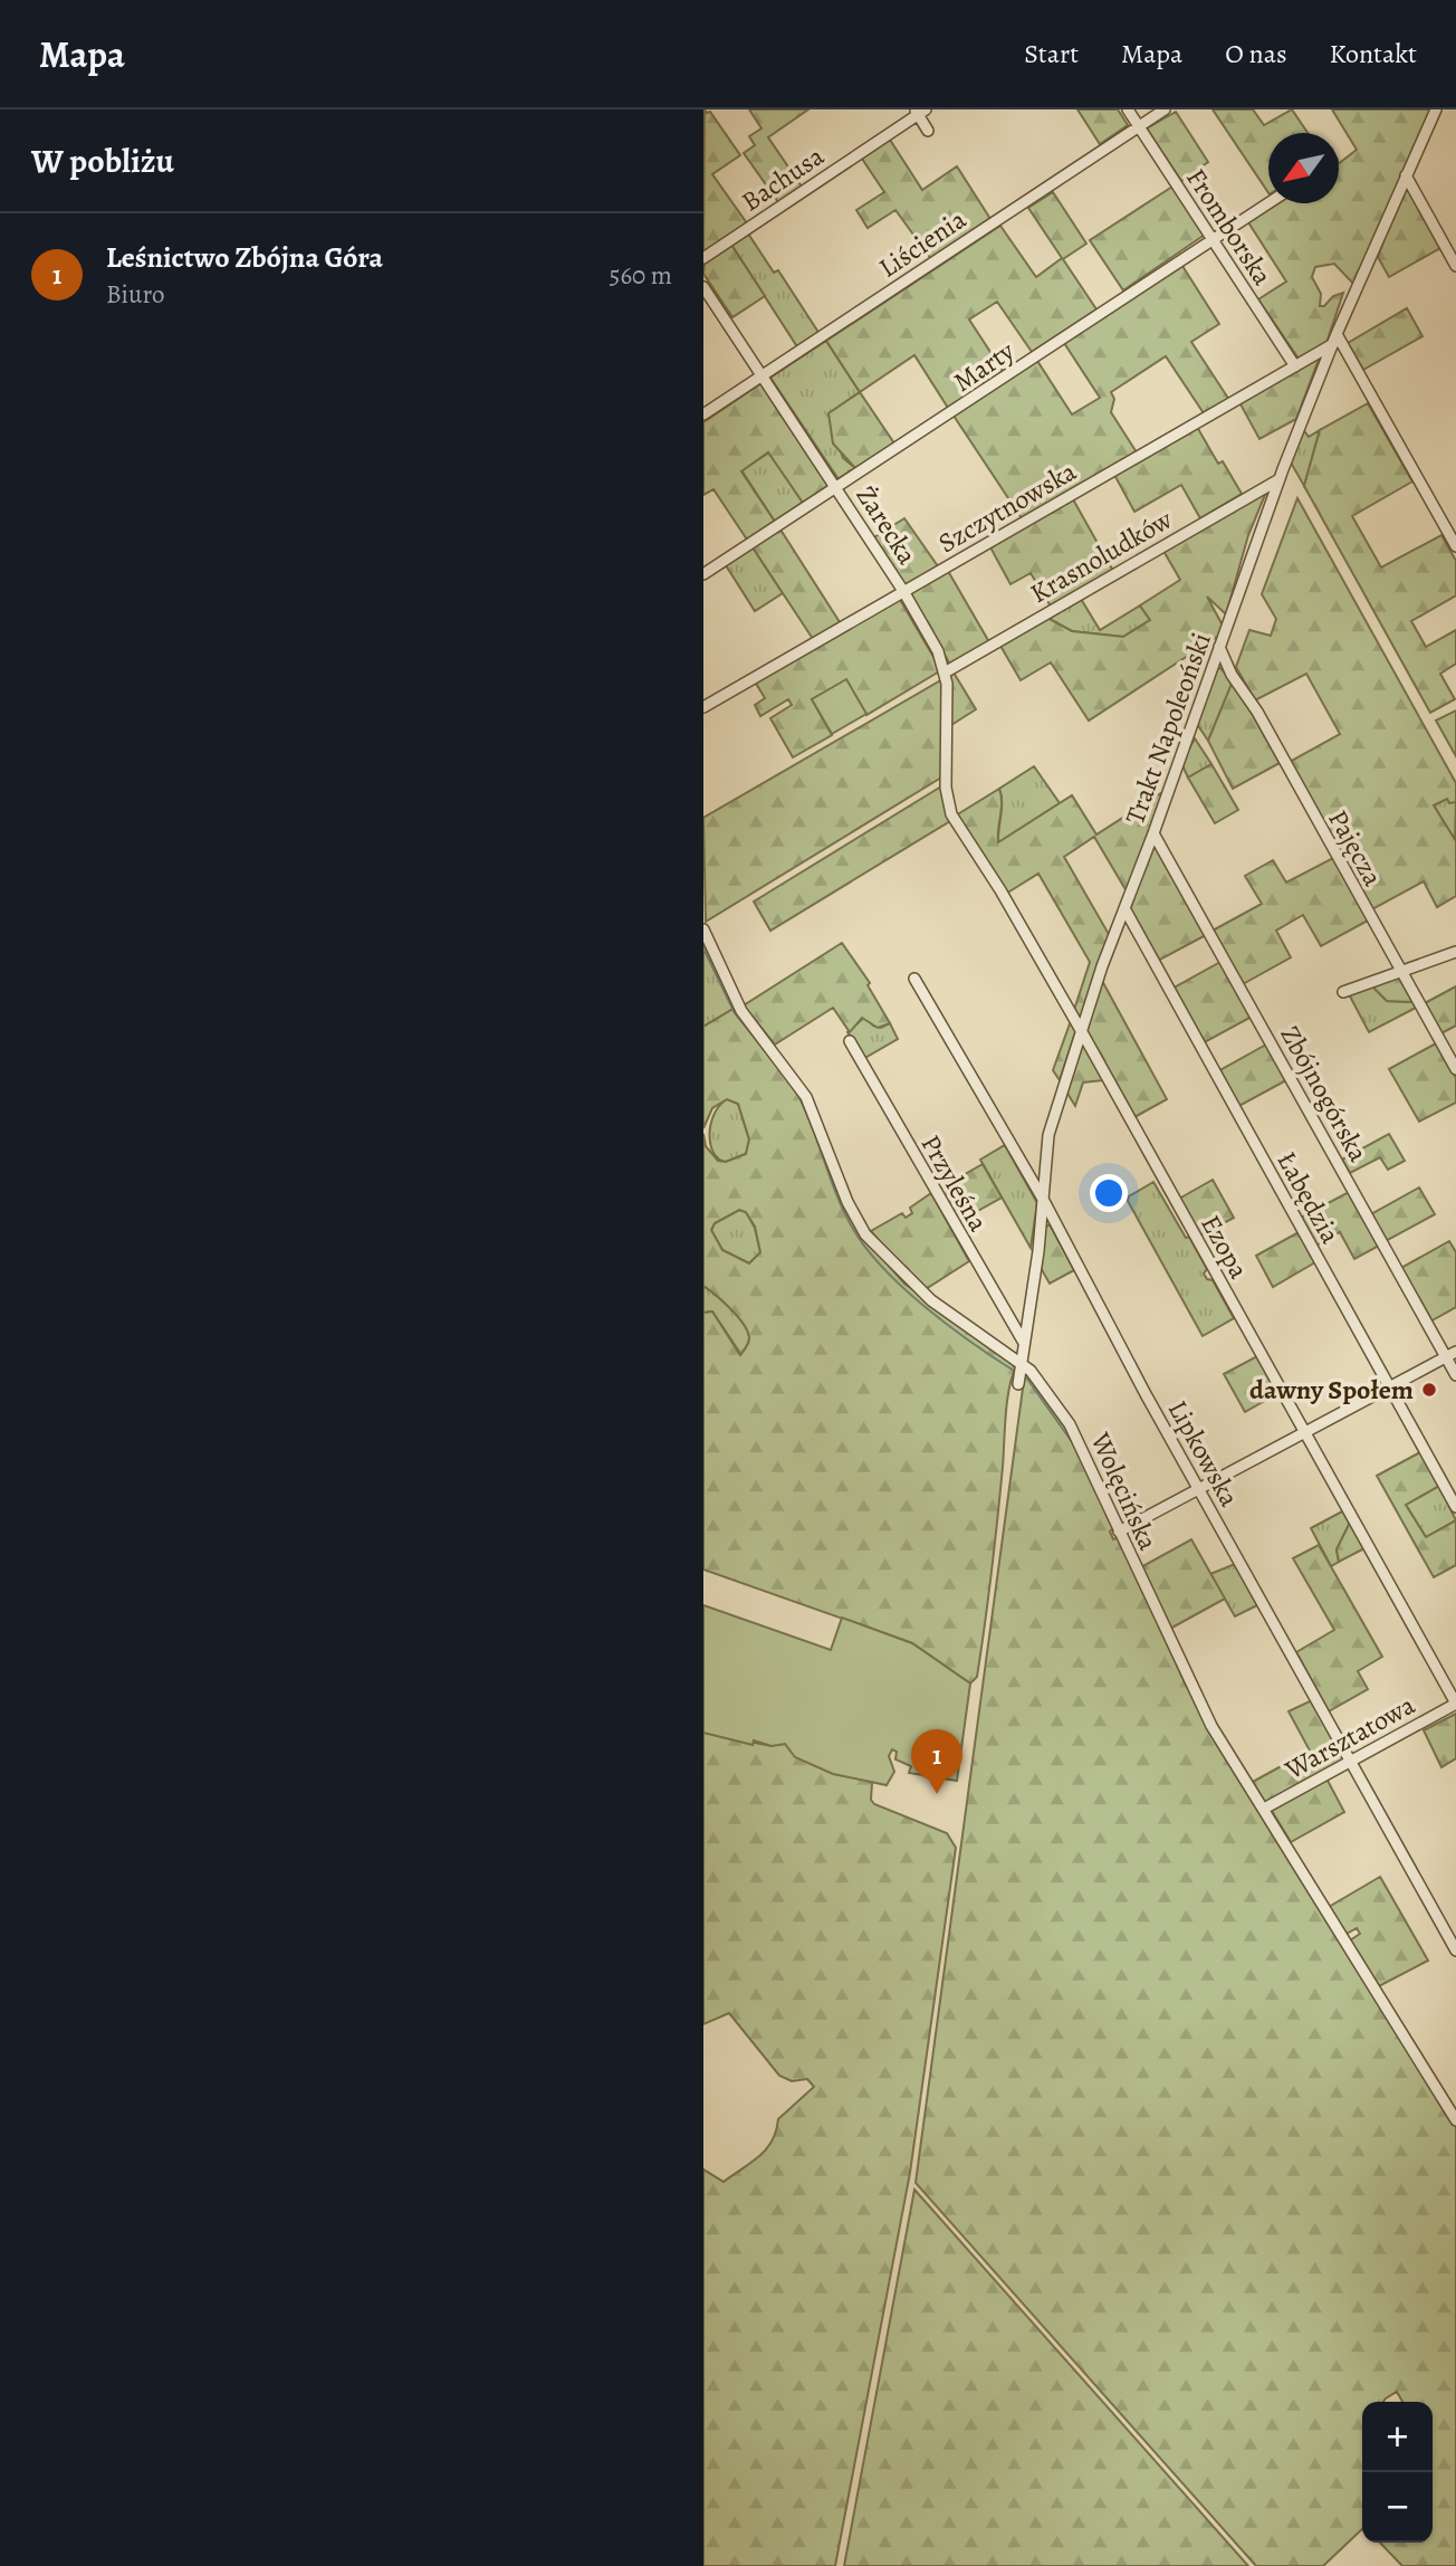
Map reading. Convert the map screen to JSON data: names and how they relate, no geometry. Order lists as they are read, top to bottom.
{
  "streets": {
    "street": [
      "Bachusa",
      "Fromborska",
      "Liścienia",
      "Marty",
      "Szczytnowska",
      "Żarecka",
      "Krasnoludków",
      "Trakt Napoleoński",
      "Pajęcza",
      "Zbójnogórska",
      "Przyleśna",
      "Łabędzia",
      "Ezopa",
      "Lipkowska",
      "Wolęcińska",
      "Warsztatowa"
    ]
  },
  "crossings": [
    ["Fromborska", "Liścienia"],
    ["Fromborska", "Marty"],
    ["Fromborska", "Szczytnowska"],
    ["Liścienia", "Żarecka"],
    ["Marty", "Żarecka"],
    ["Szczytnowska", "Żarecka"],
    ["Szczytnowska", "Trakt Napoleoński"],
    ["Żarecka", "Krasnoludków"],
    ["Żarecka", "Ezopa"],
    ["Krasnoludków", "Trakt Napoleoński"],
    ["Trakt Napoleoński", "Pajęcza"],
    ["Trakt Napoleoński", "Zbójnogórska"],
    ["Trakt Napoleoński", "Przyleśna"],
    ["Trakt Napoleoński", "Łabędzia"],
    ["Trakt Napoleoński", "Ezopa"],
    ["Trakt Napoleoński", "Lipkowska"],
    ["Trakt Napoleoński", "Wolęcińska"],
    ["Ezopa", "Warsztatowa"],
    ["Lipkowska", "Warsztatowa"],
    ["Wolęcińska", "Warsztatowa"]
  ],
  "places": ["dawny Społem"],
  "north": "bottom left",
  "page": {
    "header": "Mapa",
    "nav": [
      "Start",
      "Mapa",
      "O nas",
      "Kontakt"
    ],
    "heading": "W pobliżu",
    "list": [
      {
        "mark": "1",
        "name": "Leśnictwo Zbójna Góra",
        "note": "Biuro",
        "value": "560 m"
      }
    ],
    "pins": "1",
    "map_buttons": ["+", "−"]
  }
}
